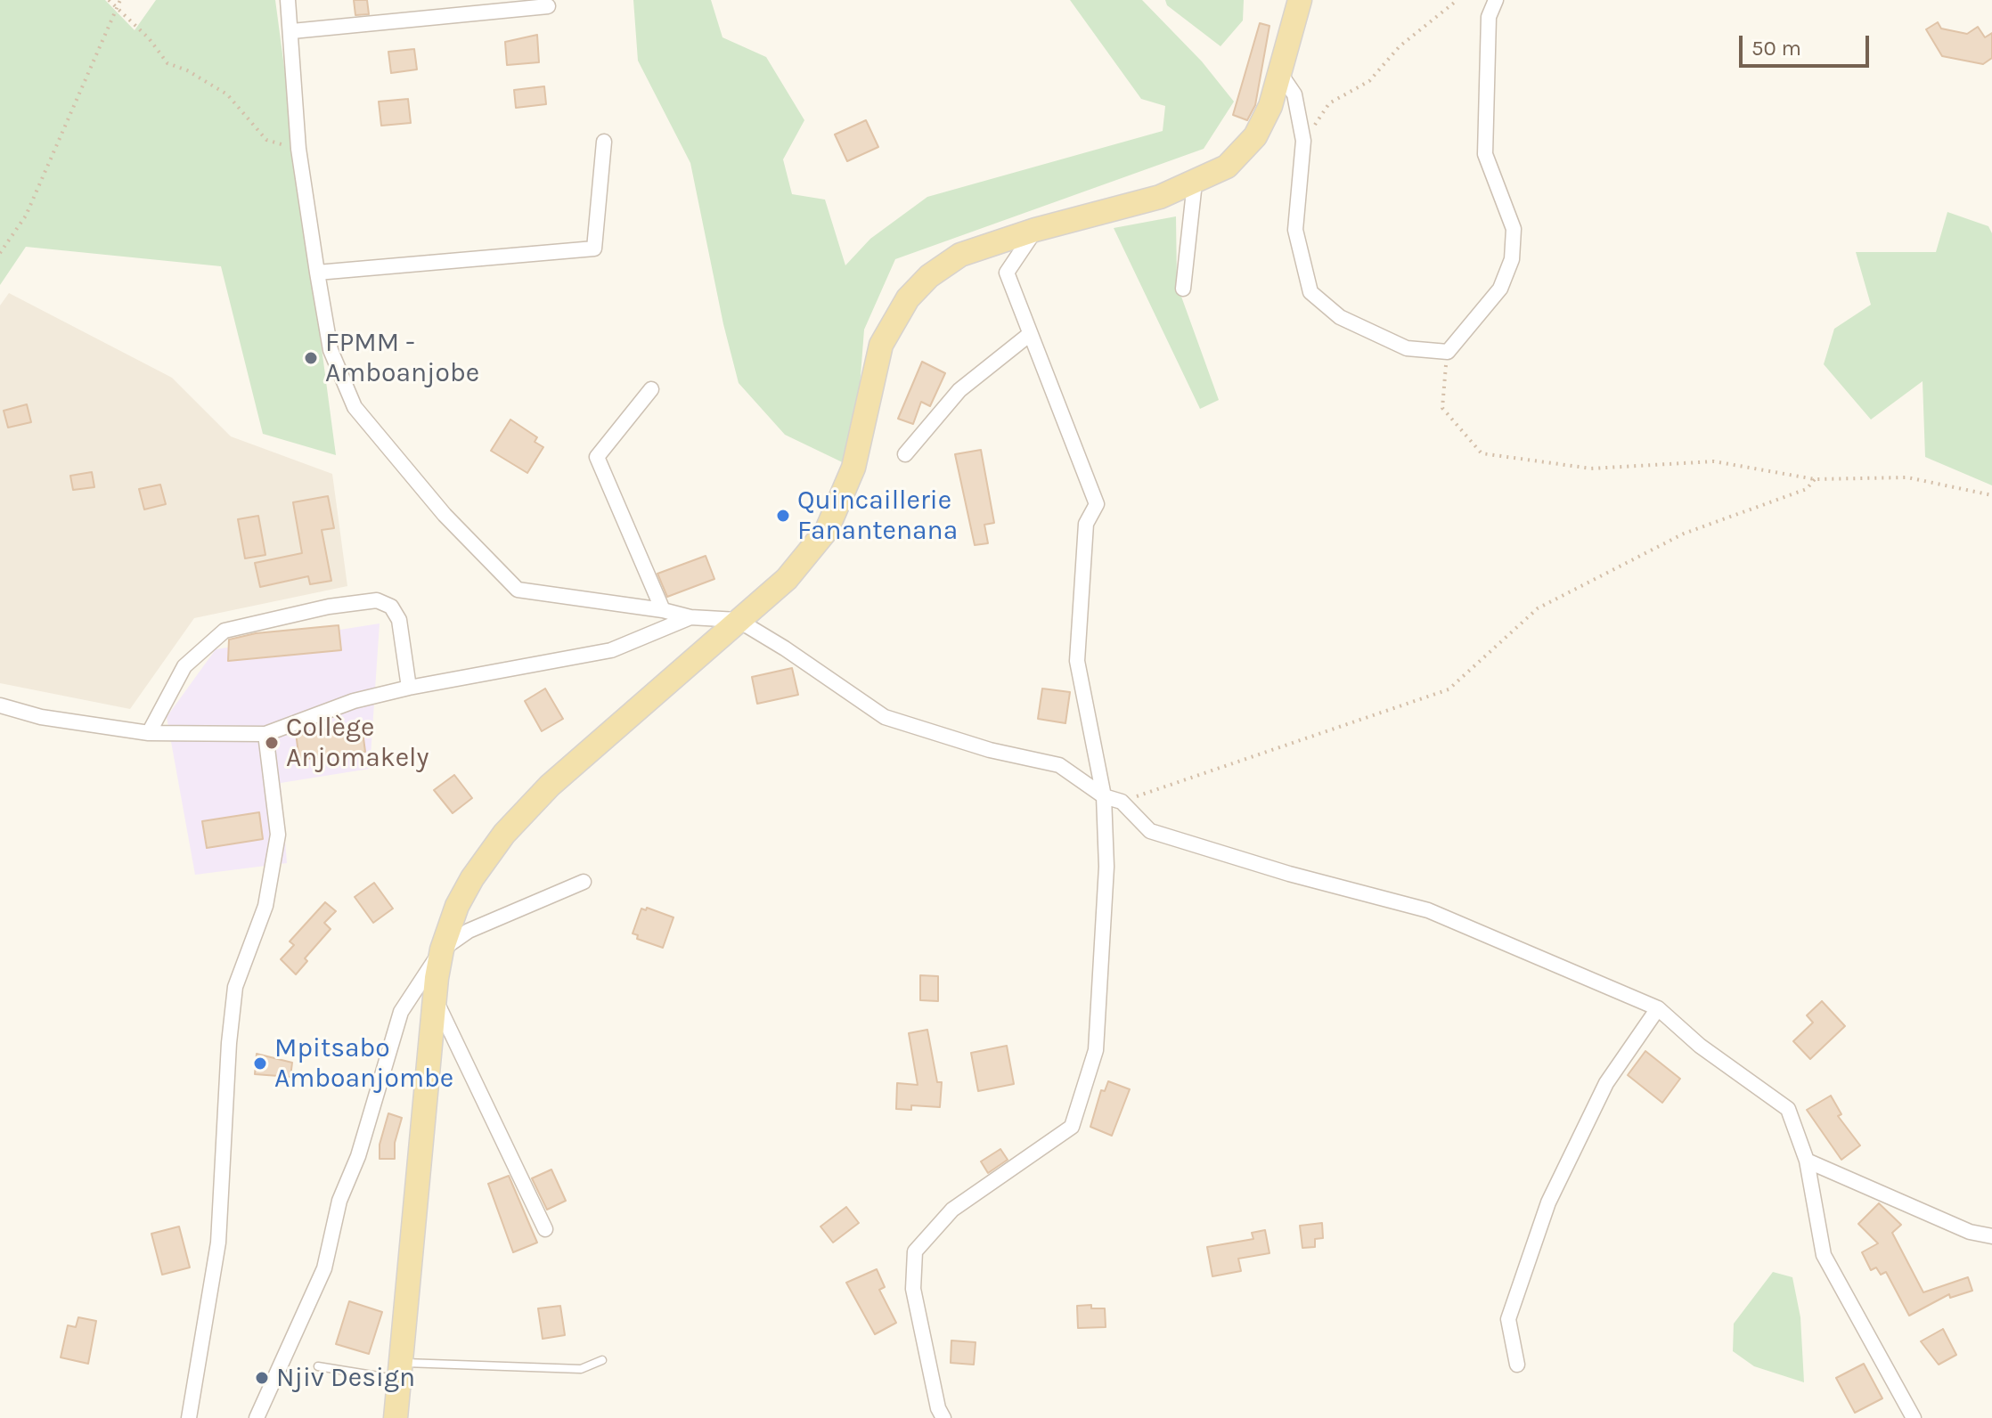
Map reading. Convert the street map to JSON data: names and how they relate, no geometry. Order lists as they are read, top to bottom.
{
  "places": [
    "FPMM - Amboanjobe",
    "Quincaillerie Fanantenana",
    "Collège Anjomakely",
    "Mpitsabo Amboanjombe",
    "Njiv Design"
  ],
  "scale_bar": "50 m"
}
